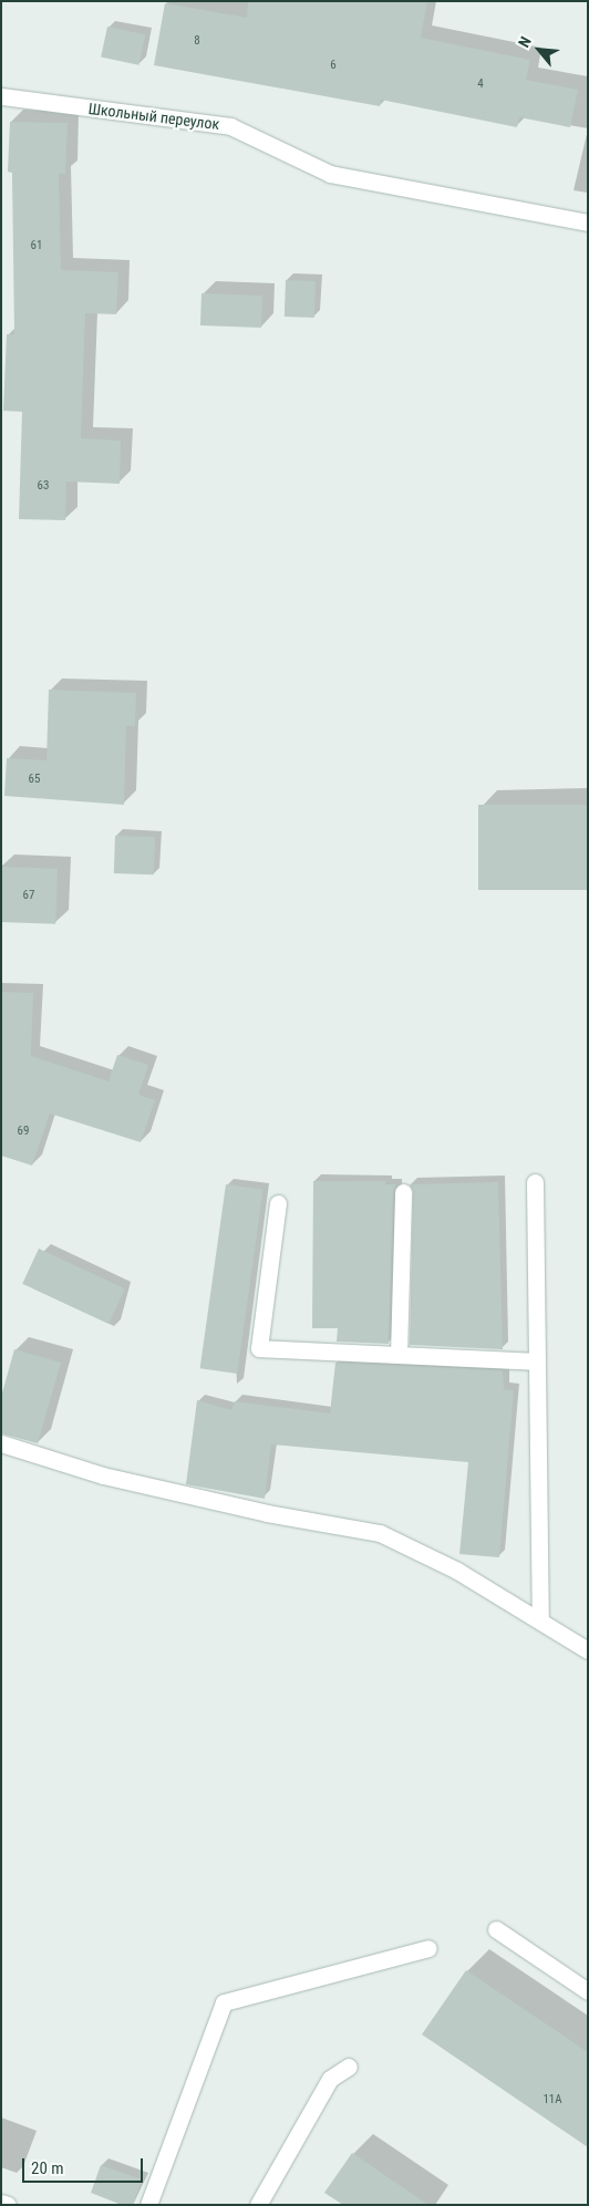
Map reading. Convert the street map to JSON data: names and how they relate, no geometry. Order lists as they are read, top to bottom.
{
  "streets": {
    "lane": ["Школьный переулок"]
  },
  "house_numbers": [
    "8",
    "6",
    "4",
    "61",
    "63",
    "65",
    "67",
    "69",
    "11А"
  ],
  "scale_bar": "20 m",
  "north": "top left"
}
